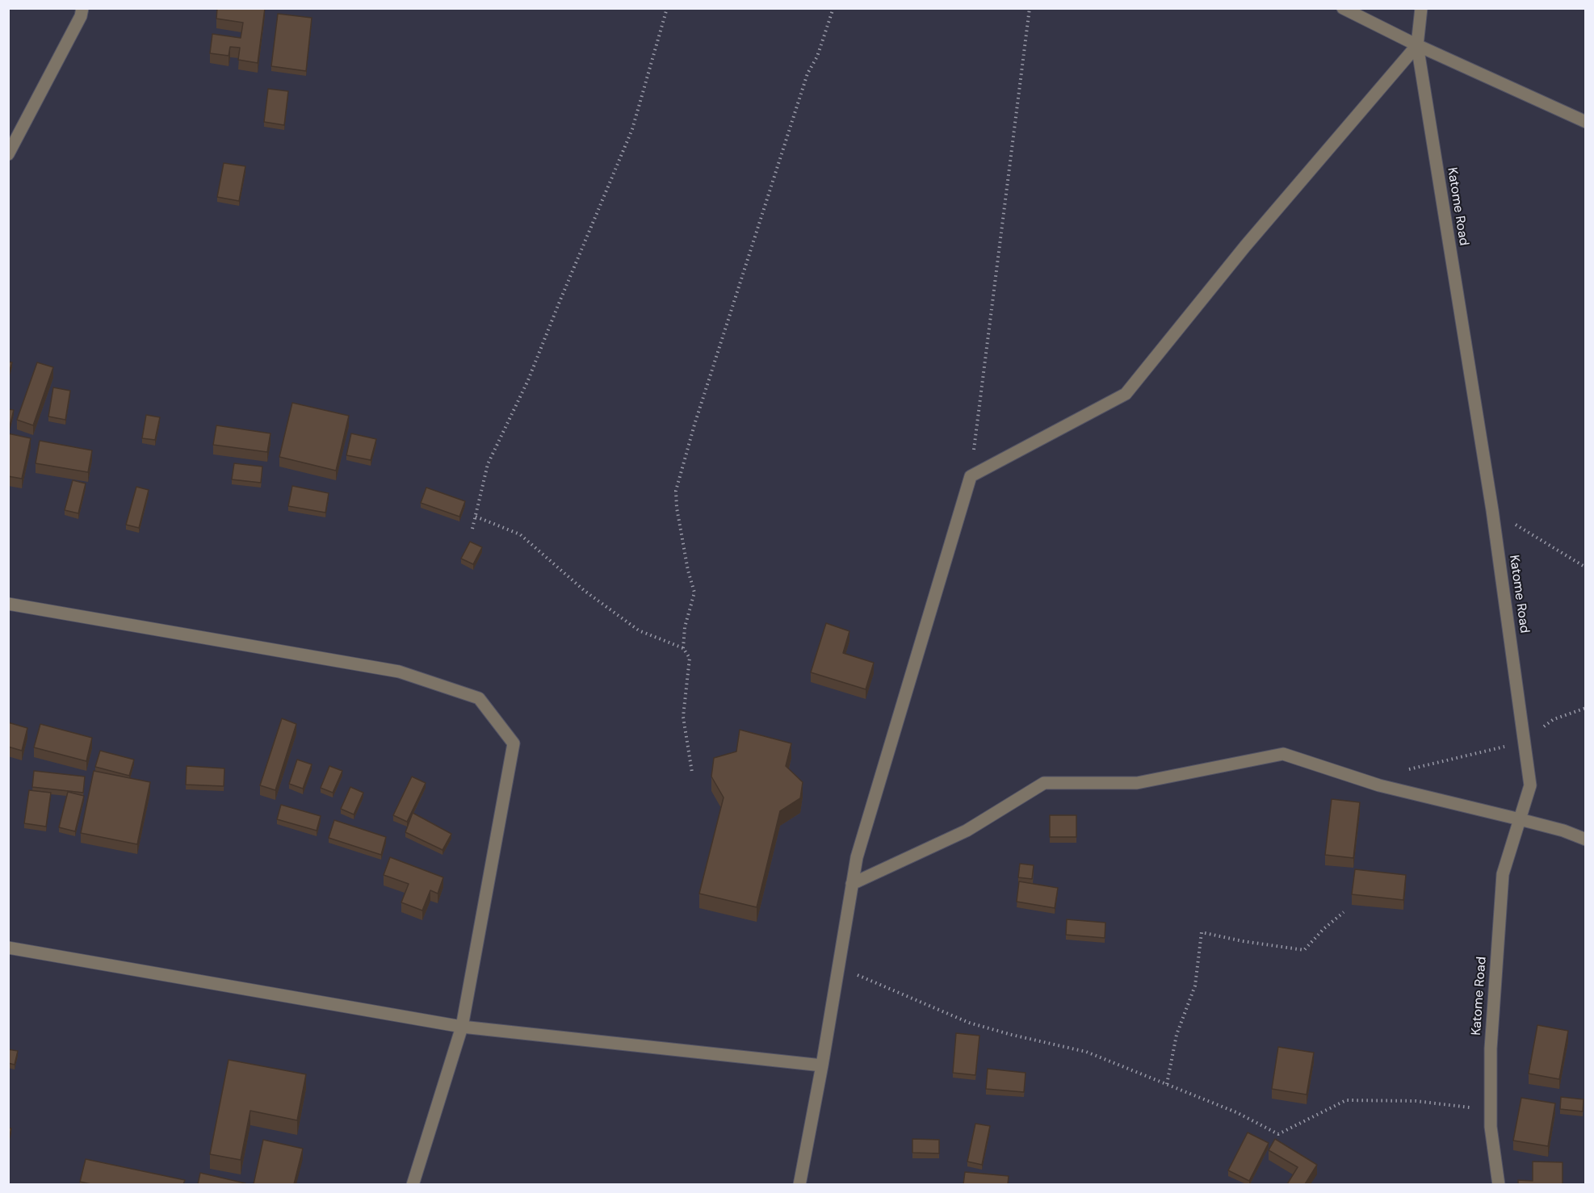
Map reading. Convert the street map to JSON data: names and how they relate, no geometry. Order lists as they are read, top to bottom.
{
  "streets": {
    "street": ["Katome Road"]
  }
}
